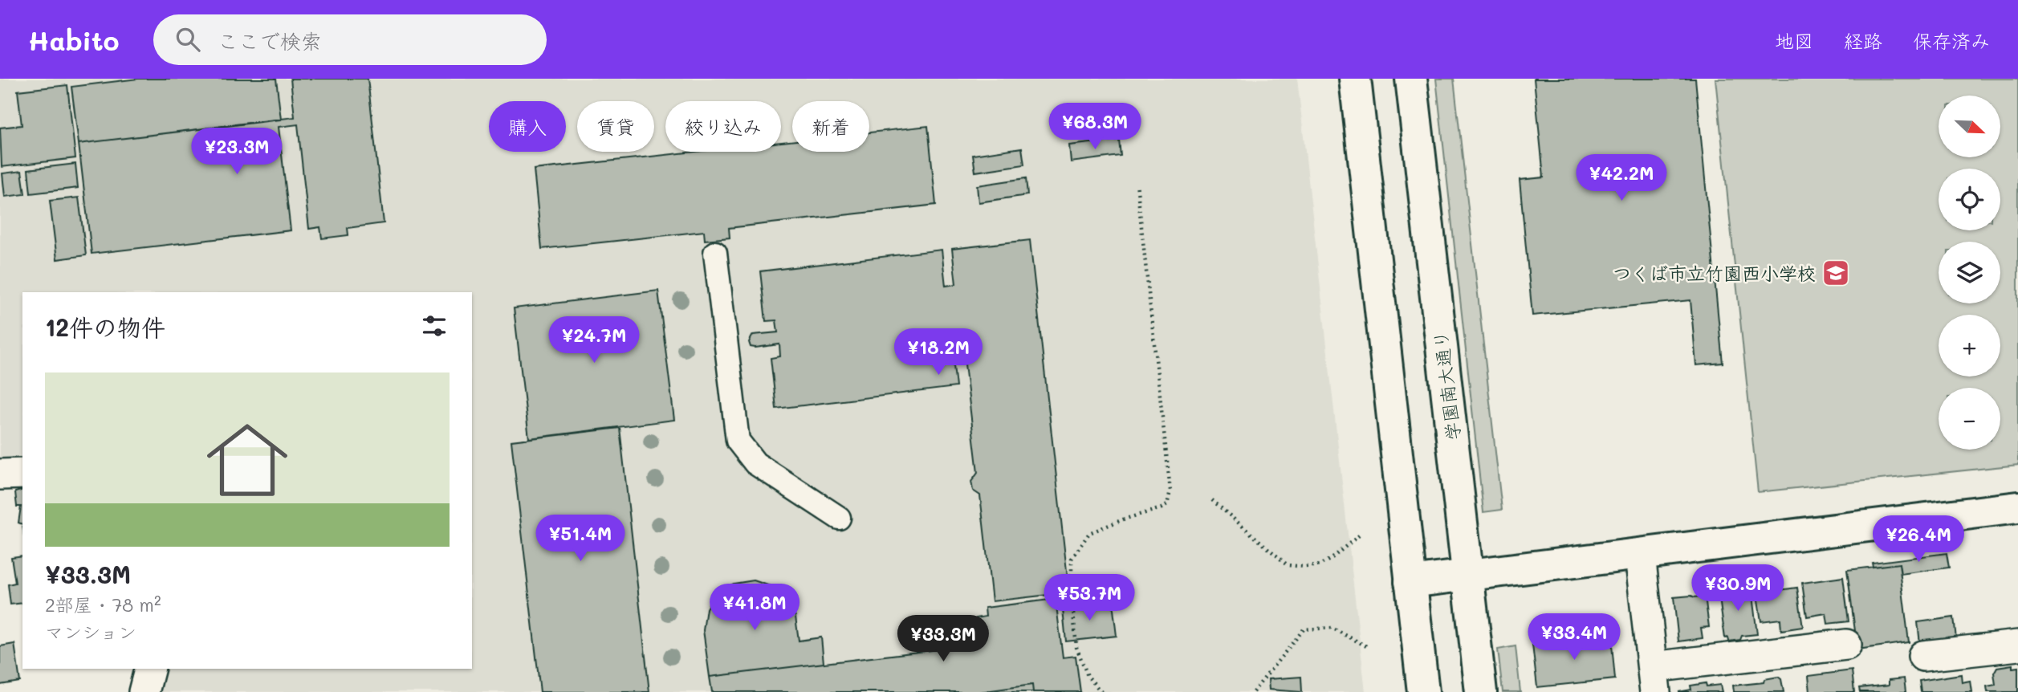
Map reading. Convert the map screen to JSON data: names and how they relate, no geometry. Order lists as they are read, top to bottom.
{
  "streets": {
    "main road": ["学園南大通り"]
  },
  "places": {
    "school or university": ["つくば市立竹園西小学校"]
  },
  "north": "bottom right",
  "page": {
    "header": "Habito",
    "search": "ここで検索",
    "nav": ["地図", "経路", "保存済み"],
    "map_buttons": ["+", "−"],
    "chip": [
      "購入",
      "賃貸",
      "絞り込み",
      "新着"
    ],
    "price": [
      "¥68.3M",
      "¥23.3M",
      "¥42.2M",
      "¥24.7M",
      "¥18.2M",
      "¥51.4M",
      "¥26.4M",
      "¥30.9M",
      "¥53.7M",
      "¥41.8M",
      "¥33.4M",
      "¥33.3M"
    ],
    "heading": "12件の物件",
    "list": [
      {
        "name": "¥33.3M",
        "note": "2部屋 · 78 m² · マンション"
      }
    ]
  }
}
